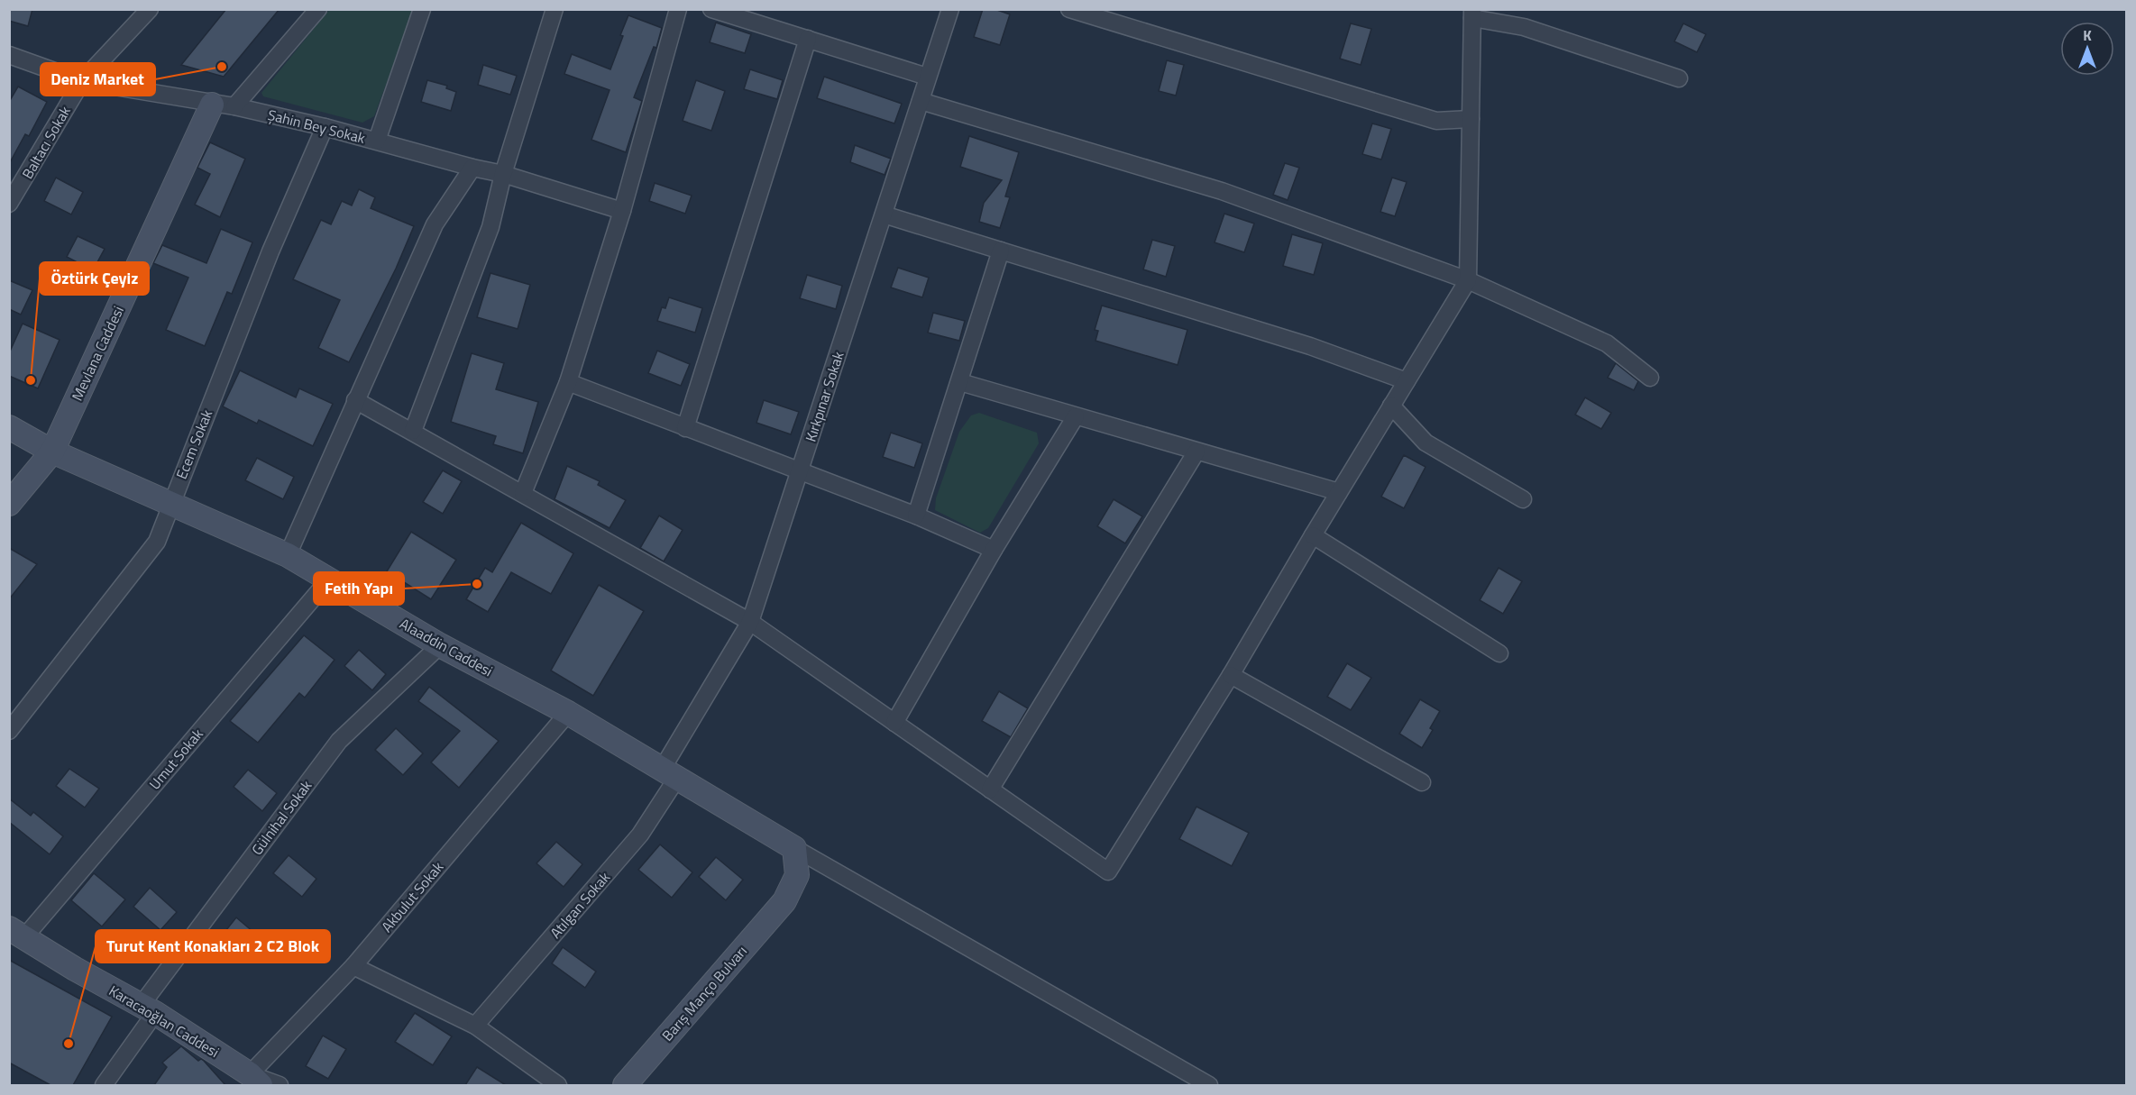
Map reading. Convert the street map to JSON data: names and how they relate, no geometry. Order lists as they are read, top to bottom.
{
  "streets": {
    "street": [
      "Şahin Bey Sokak",
      "Baltacı Sokak",
      "Mevlana Caddesi",
      "Kırkpınar Sokak",
      "Ecem Sokak",
      "Alaaddin Caddesi",
      "Umut Sokak",
      "Gülnihal Sokak",
      "Akbulut Sokak",
      "Atılgan Sokak",
      "Barış Manço Bulvarı",
      "Karacaoğlan Caddesi"
    ]
  },
  "crossings": [
    ["Şahin Bey Sokak", "Baltacı Sokak"],
    ["Şahin Bey Sokak", "Mevlana Caddesi"],
    ["Şahin Bey Sokak", "Ecem Sokak"],
    ["Mevlana Caddesi", "Alaaddin Caddesi"],
    ["Kırkpınar Sokak", "Alaaddin Caddesi"],
    ["Kırkpınar Sokak", "Atılgan Sokak"],
    ["Ecem Sokak", "Alaaddin Caddesi"],
    ["Alaaddin Caddesi", "Umut Sokak"],
    ["Alaaddin Caddesi", "Gülnihal Sokak"],
    ["Alaaddin Caddesi", "Akbulut Sokak"],
    ["Alaaddin Caddesi", "Atılgan Sokak"],
    ["Alaaddin Caddesi", "Barış Manço Bulvarı"],
    ["Umut Sokak", "Karacaoğlan Caddesi"],
    ["Gülnihal Sokak", "Karacaoğlan Caddesi"],
    ["Akbulut Sokak", "Karacaoğlan Caddesi"]
  ],
  "places": [
    "Deniz Market",
    "Öztürk Çeyiz",
    "Fetih Yapı",
    "Turut Kent Konakları 2 C2 Blok"
  ],
  "north": "top"
}
